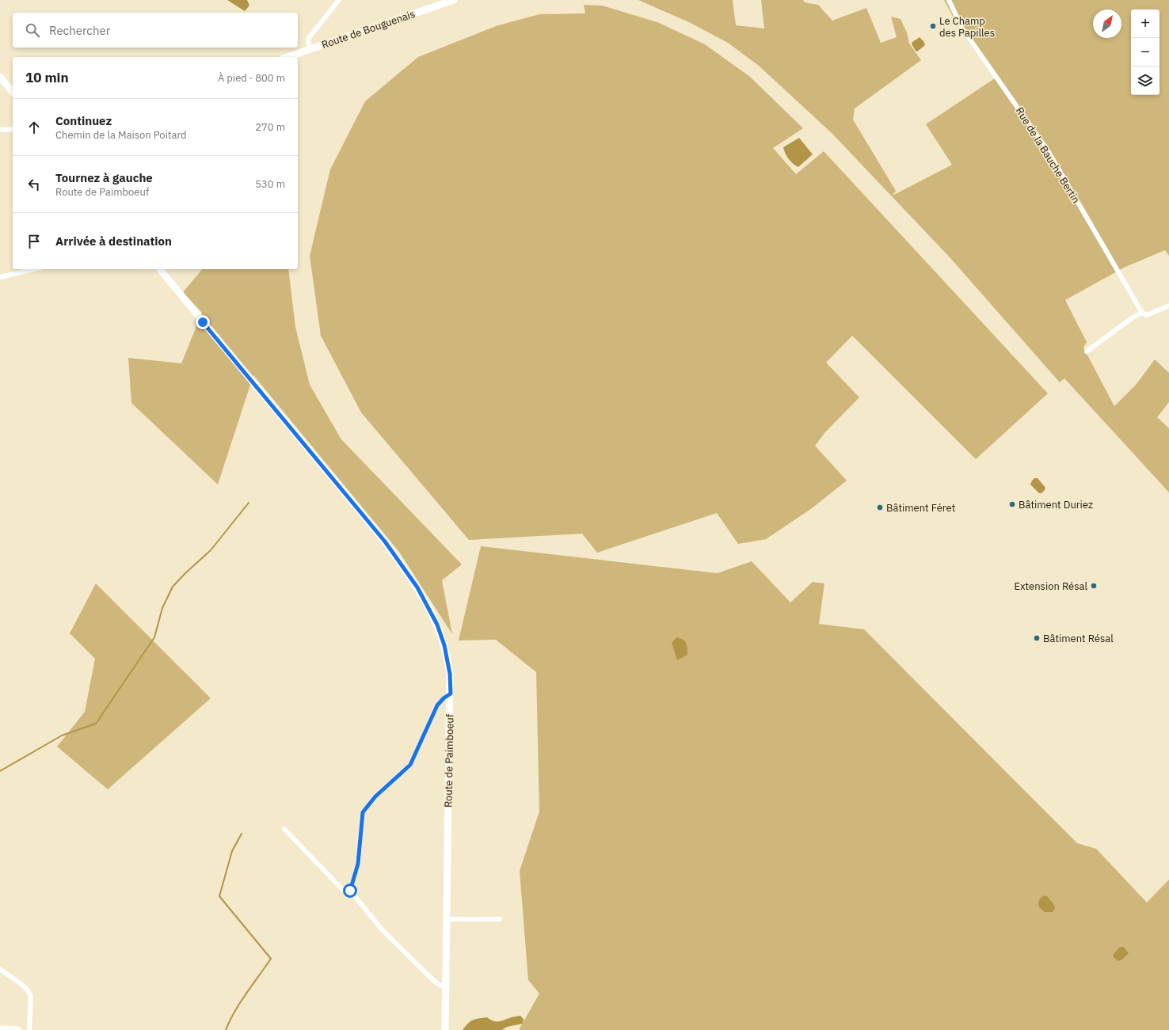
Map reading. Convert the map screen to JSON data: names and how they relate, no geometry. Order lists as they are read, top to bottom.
{
  "streets": {
    "street": ["Route de Bouguenais", "Rue de la Bauche Bertin", "Route de Paimboeuf"]
  },
  "places": [
    "Le Champ des Papilles",
    "Bâtiment Duriez",
    "Bâtiment Féret",
    "Extension Résal",
    "Bâtiment Résal"
  ],
  "north": "top right",
  "page": {
    "map_buttons": ["+", "−"],
    "search": "Rechercher",
    "heading": ["10 min", "À pied · 800 m"],
    "list": [
      ["Continuez", "Chemin de la Maison Poitard", "270 m"],
      ["Tournez à gauche", "Route de Paimboeuf", "530 m"],
      "Arrivée à destination"
    ]
  }
}
